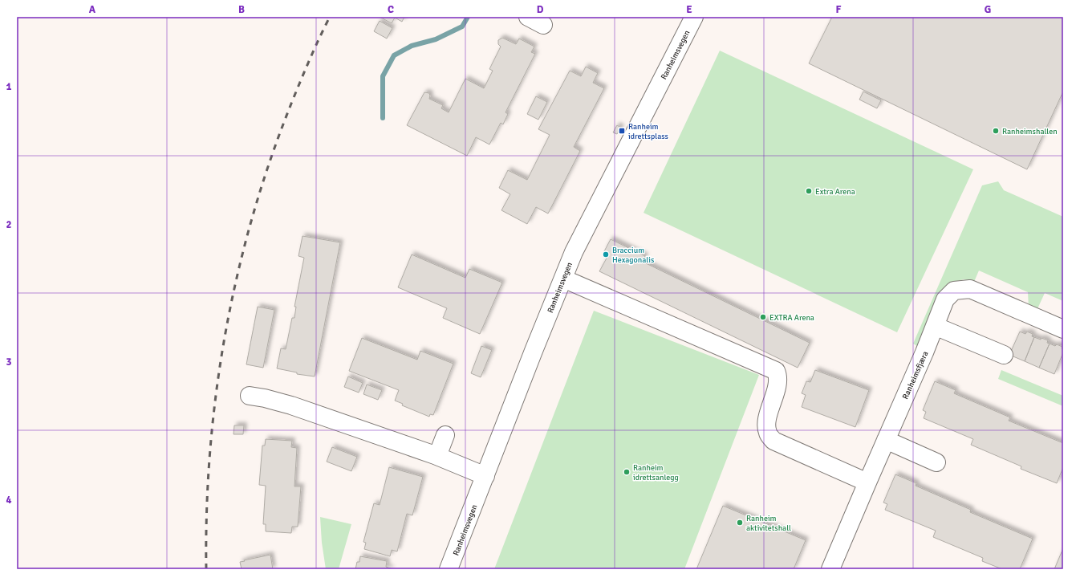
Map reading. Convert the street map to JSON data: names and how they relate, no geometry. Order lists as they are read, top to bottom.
{
  "streets": {
    "street": ["Ranheimsvegen", "Ranheimsfjæra"]
  },
  "places": {
    "transit": ["Ranheim idrettsplass"],
    "other": [
      "Ranheimshallen",
      "Extra Arena",
      "Braccium Hexagonalis",
      "EXTRA Arena",
      "Ranheim idrettsanlegg",
      "Ranheim aktivitetshall"
    ]
  },
  "grid": {
    "columns": [
      "A",
      "B",
      "C",
      "D",
      "E",
      "F",
      "G"
    ],
    "rows": [
      "1",
      "2",
      "3",
      "4"
    ]
  }
}
